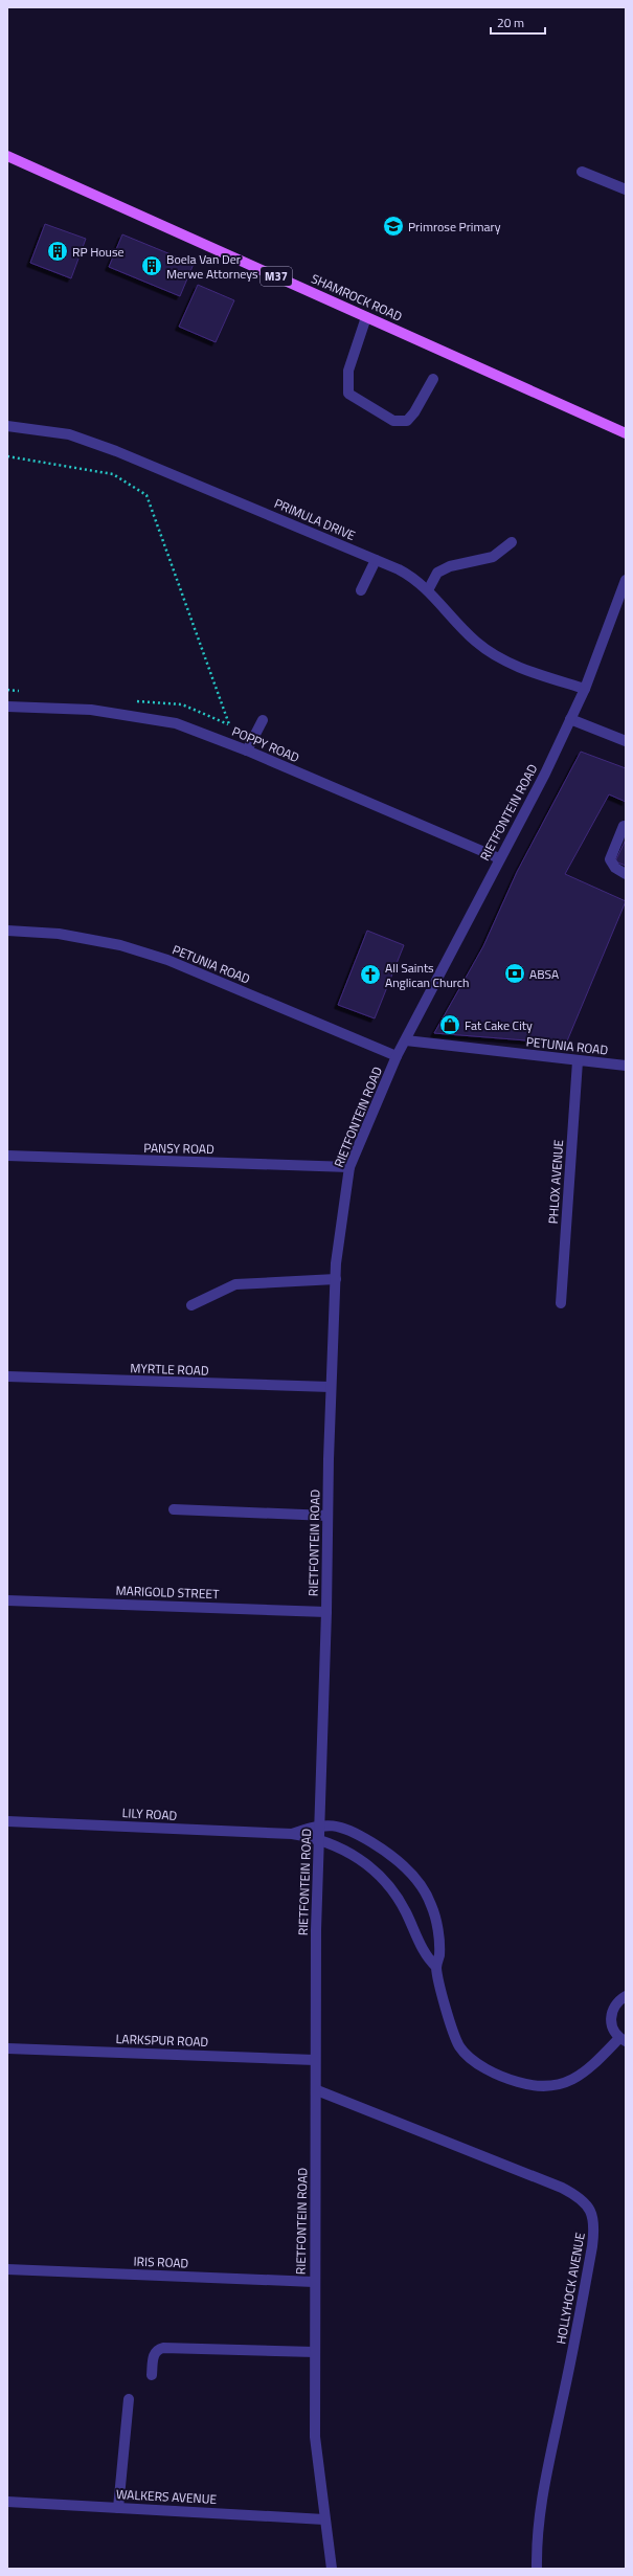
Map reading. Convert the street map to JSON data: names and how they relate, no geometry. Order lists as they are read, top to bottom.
{
  "streets": {
    "main road": ["M37", "SHAMROCK ROAD"],
    "street": [
      "PRIMULA DRIVE",
      "POPPY ROAD",
      "RIETFONTEIN ROAD",
      "PETUNIA ROAD",
      "PANSY ROAD",
      "PHLOX AVENUE",
      "MYRTLE ROAD",
      "MARIGOLD STREET",
      "LILY ROAD",
      "LARKSPUR ROAD",
      "IRIS ROAD",
      "HOLLYHOCK AVENUE",
      "WALKERS AVENUE"
    ]
  },
  "crossings": [
    ["PRIMULA DRIVE", "RIETFONTEIN ROAD"],
    ["POPPY ROAD", "RIETFONTEIN ROAD"],
    ["RIETFONTEIN ROAD", "PETUNIA ROAD"],
    ["RIETFONTEIN ROAD", "PANSY ROAD"],
    ["RIETFONTEIN ROAD", "MYRTLE ROAD"],
    ["RIETFONTEIN ROAD", "MARIGOLD STREET"],
    ["RIETFONTEIN ROAD", "LILY ROAD"],
    ["RIETFONTEIN ROAD", "LARKSPUR ROAD"],
    ["RIETFONTEIN ROAD", "IRIS ROAD"],
    ["RIETFONTEIN ROAD", "HOLLYHOCK AVENUE"],
    ["RIETFONTEIN ROAD", "WALKERS AVENUE"],
    ["PETUNIA ROAD", "PHLOX AVENUE"]
  ],
  "places": {
    "school or university": ["Primrose Primary"],
    "building": ["RP House", "Boela Van Der Merwe Attorneys"],
    "bank": ["ABSA"],
    "church": ["All Saints Anglican Church"],
    "shop": ["Fat Cake City"]
  },
  "scale_bar": "20 m"
}
